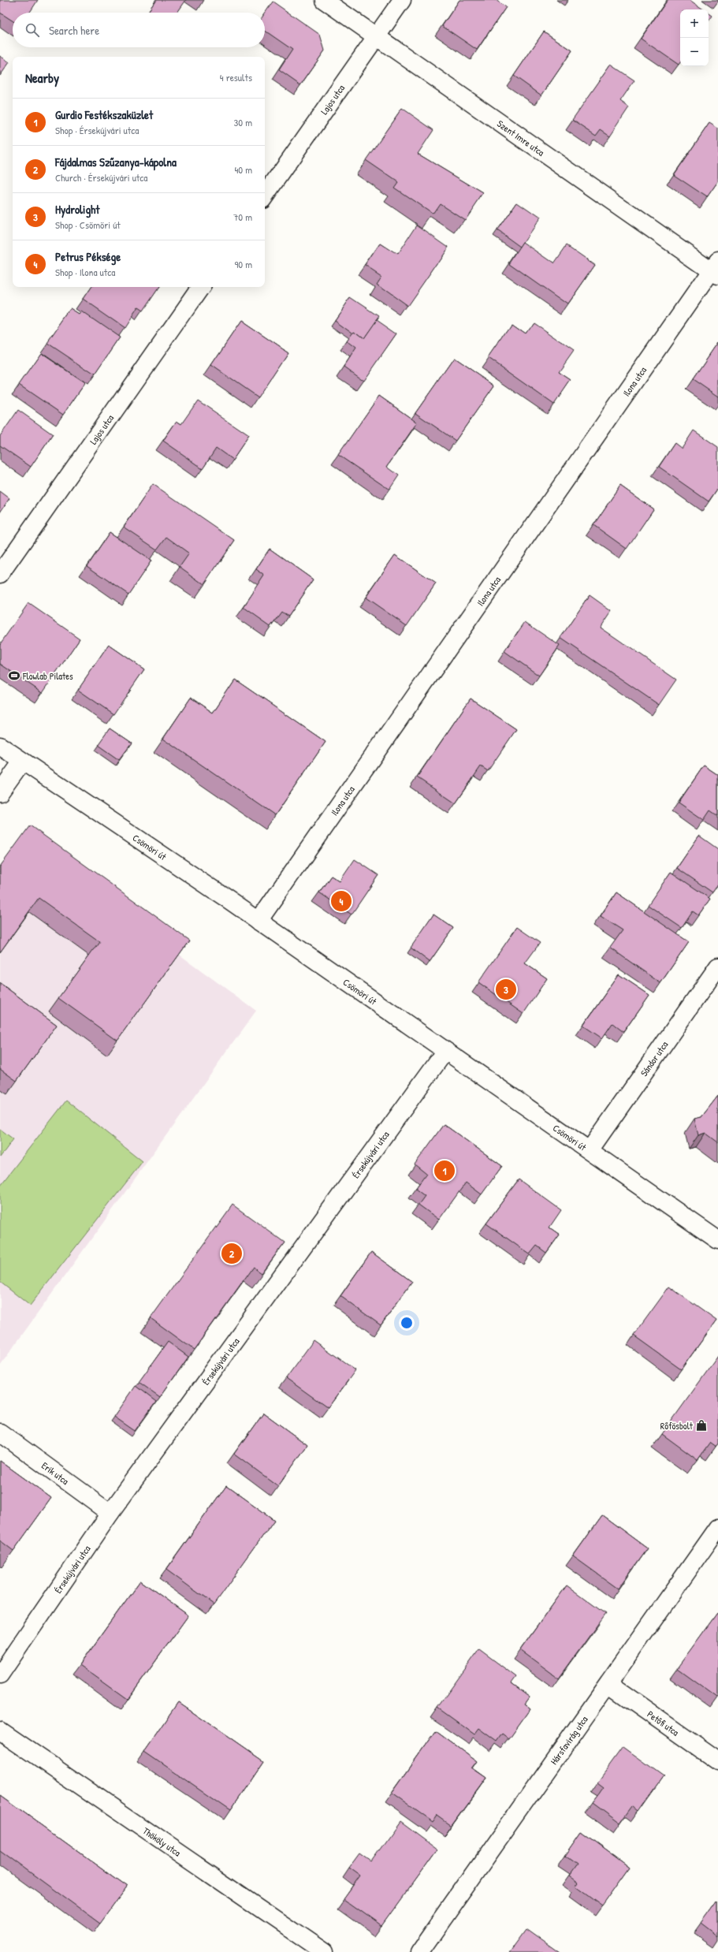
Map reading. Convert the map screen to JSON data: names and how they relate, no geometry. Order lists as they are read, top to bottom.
{
  "streets": {
    "street": [
      "Lajos utca",
      "Szent Imre utca",
      "Ilona utca",
      "Csömöri út",
      "Sándor utca",
      "Érsekújvári utca",
      "Erik utca",
      "Petőfi utca",
      "Hársfavirág utca",
      "Thököly utca"
    ]
  },
  "crossings": [
    ["Lajos utca", "Szent Imre utca"],
    ["Szent Imre utca", "Ilona utca"],
    ["Ilona utca", "Csömöri út"],
    ["Csömöri út", "Sándor utca"],
    ["Csömöri út", "Érsekújvári utca"],
    ["Érsekújvári utca", "Erik utca"],
    ["Petőfi utca", "Hársfavirág utca"]
  ],
  "places": {
    "sports": ["Flowlab Pilates"],
    "shop": ["Rőfösbolt"]
  },
  "page": {
    "map_buttons": ["+", "−"],
    "search": "Search here",
    "heading": ["Nearby", "4 results"],
    "list": [
      {
        "mark": "1",
        "name": "Gurdio Festékszaküzlet",
        "note": "Shop · Érsekújvári utca",
        "value": "30 m"
      },
      {
        "mark": "2",
        "name": "Fájdalmas Szűzanya-kápolna",
        "note": "Church · Érsekújvári utca",
        "value": "40 m"
      },
      {
        "mark": "3",
        "name": "Hydrolight",
        "note": "Shop · Csömöri út",
        "value": "70 m"
      },
      {
        "mark": "4",
        "name": "Petrus Péksége",
        "note": "Shop · Ilona utca",
        "value": "90 m"
      }
    ],
    "pins": [
      "4",
      "3",
      "1",
      "2"
    ]
  }
}
